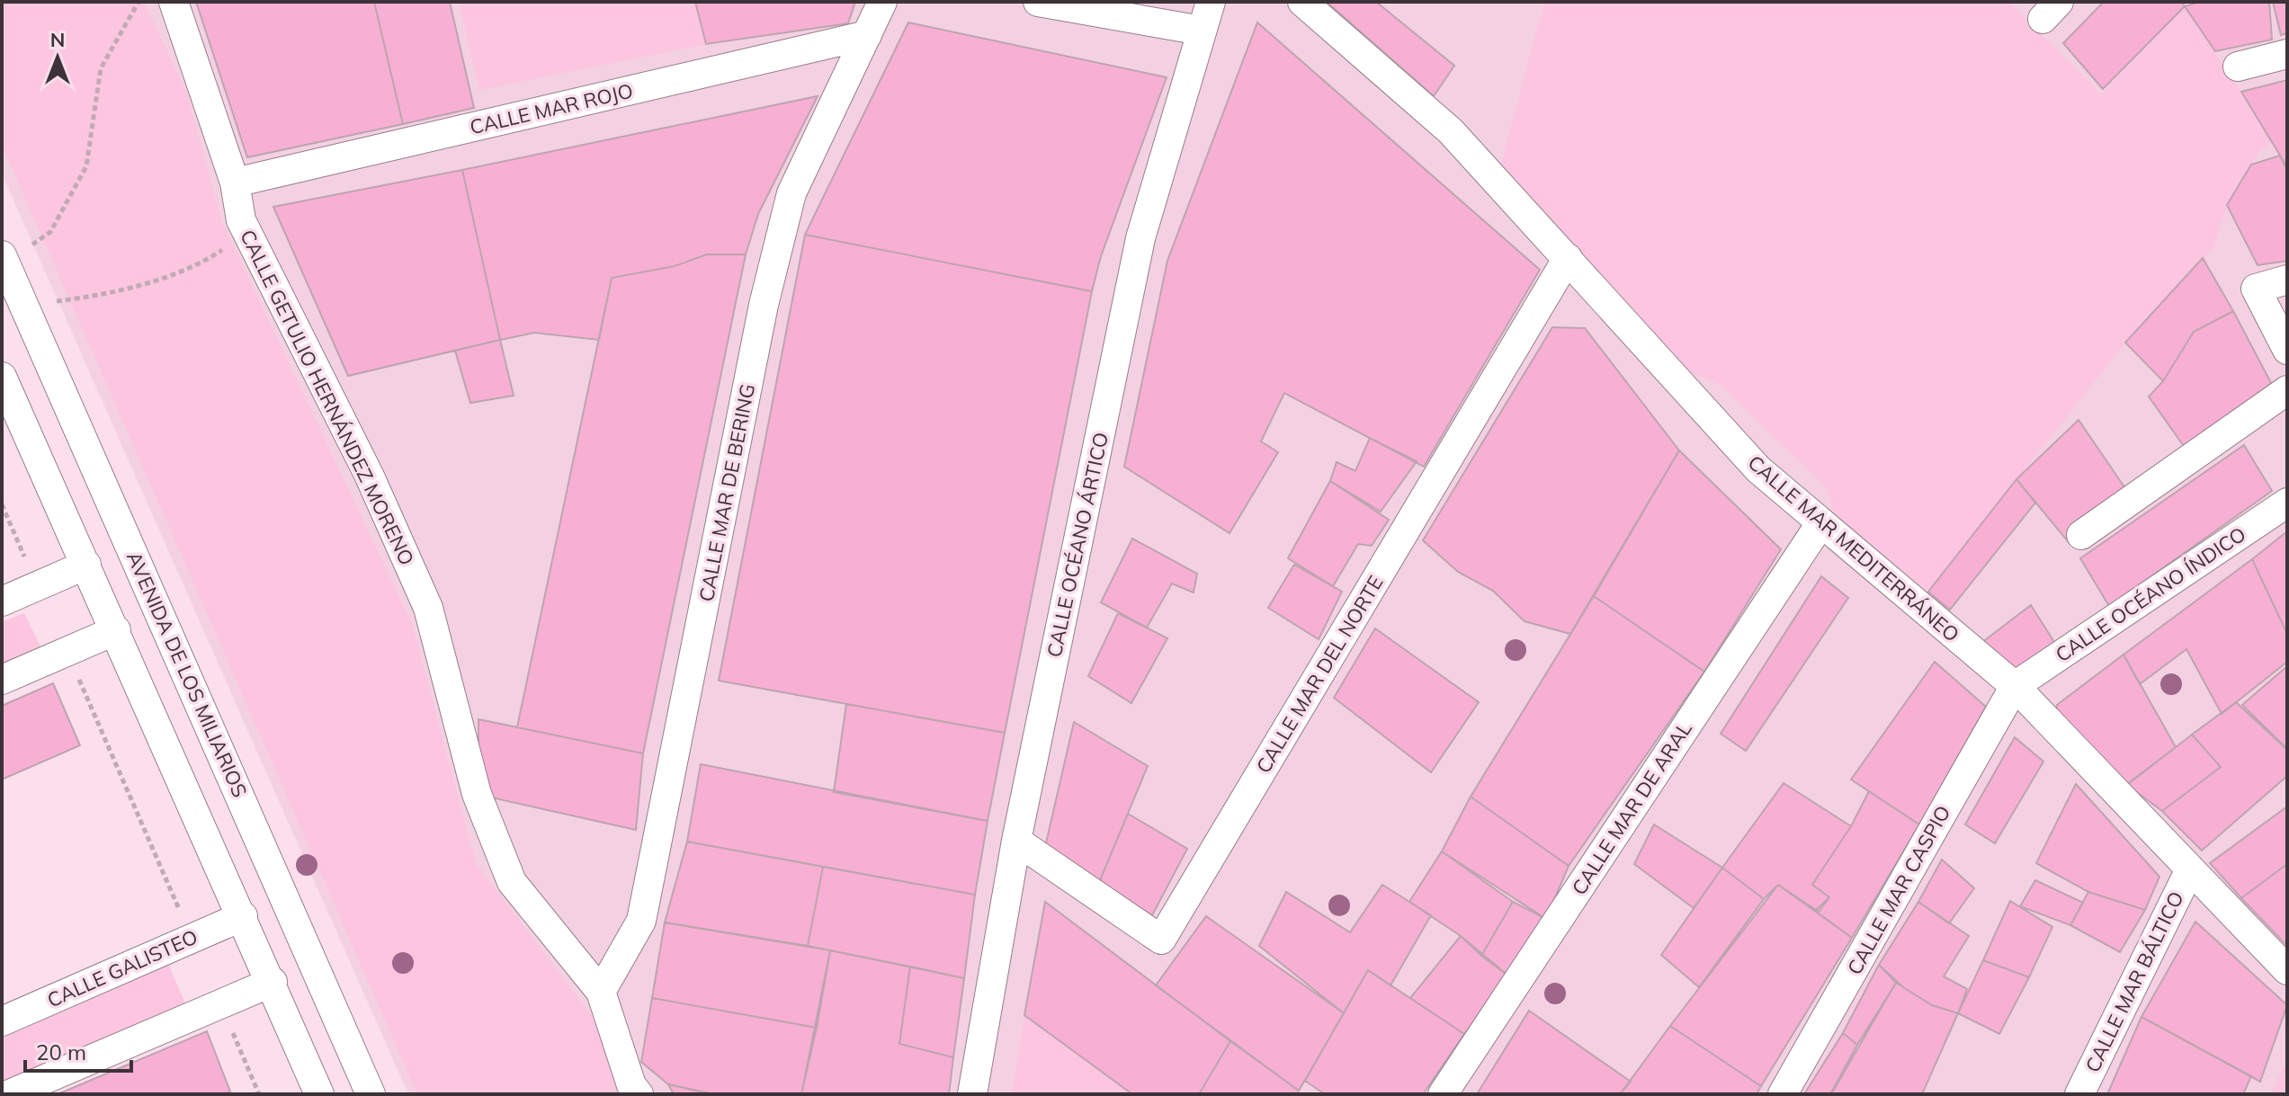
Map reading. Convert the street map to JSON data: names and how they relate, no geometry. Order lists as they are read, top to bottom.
{
  "streets": {
    "street": [
      "CALLE MAR ROJO",
      "CALLE GETULIO HERNÁNDEZ MORENO",
      "CALLE MAR DE BERING",
      "CALLE OCÉANO ÁRTICO",
      "CALLE MAR MEDITERRÁNEO",
      "CALLE OCÉANO ÍNDICO",
      "AVENIDA DE LOS MILIARIOS",
      "CALLE MAR DEL NORTE",
      "CALLE MAR DE ARAL",
      "CALLE MAR CASPIO",
      "CALLE GALISTEO",
      "CALLE MAR BÁLTICO"
    ]
  },
  "crossings": [
    ["CALLE MAR ROJO", "CALLE GETULIO HERNÁNDEZ MORENO"],
    ["CALLE MAR ROJO", "CALLE MAR DE BERING"],
    ["CALLE GETULIO HERNÁNDEZ MORENO", "CALLE MAR DE BERING"],
    ["CALLE OCÉANO ÁRTICO", "CALLE MAR DEL NORTE"],
    ["CALLE MAR MEDITERRÁNEO", "CALLE OCÉANO ÍNDICO"],
    ["CALLE MAR MEDITERRÁNEO", "CALLE MAR DEL NORTE"],
    ["CALLE MAR MEDITERRÁNEO", "CALLE MAR DE ARAL"],
    ["CALLE MAR MEDITERRÁNEO", "CALLE MAR CASPIO"],
    ["CALLE MAR MEDITERRÁNEO", "CALLE MAR BÁLTICO"],
    ["CALLE OCÉANO ÍNDICO", "CALLE MAR CASPIO"]
  ],
  "scale_bar": "20 m",
  "north": "top"
}
